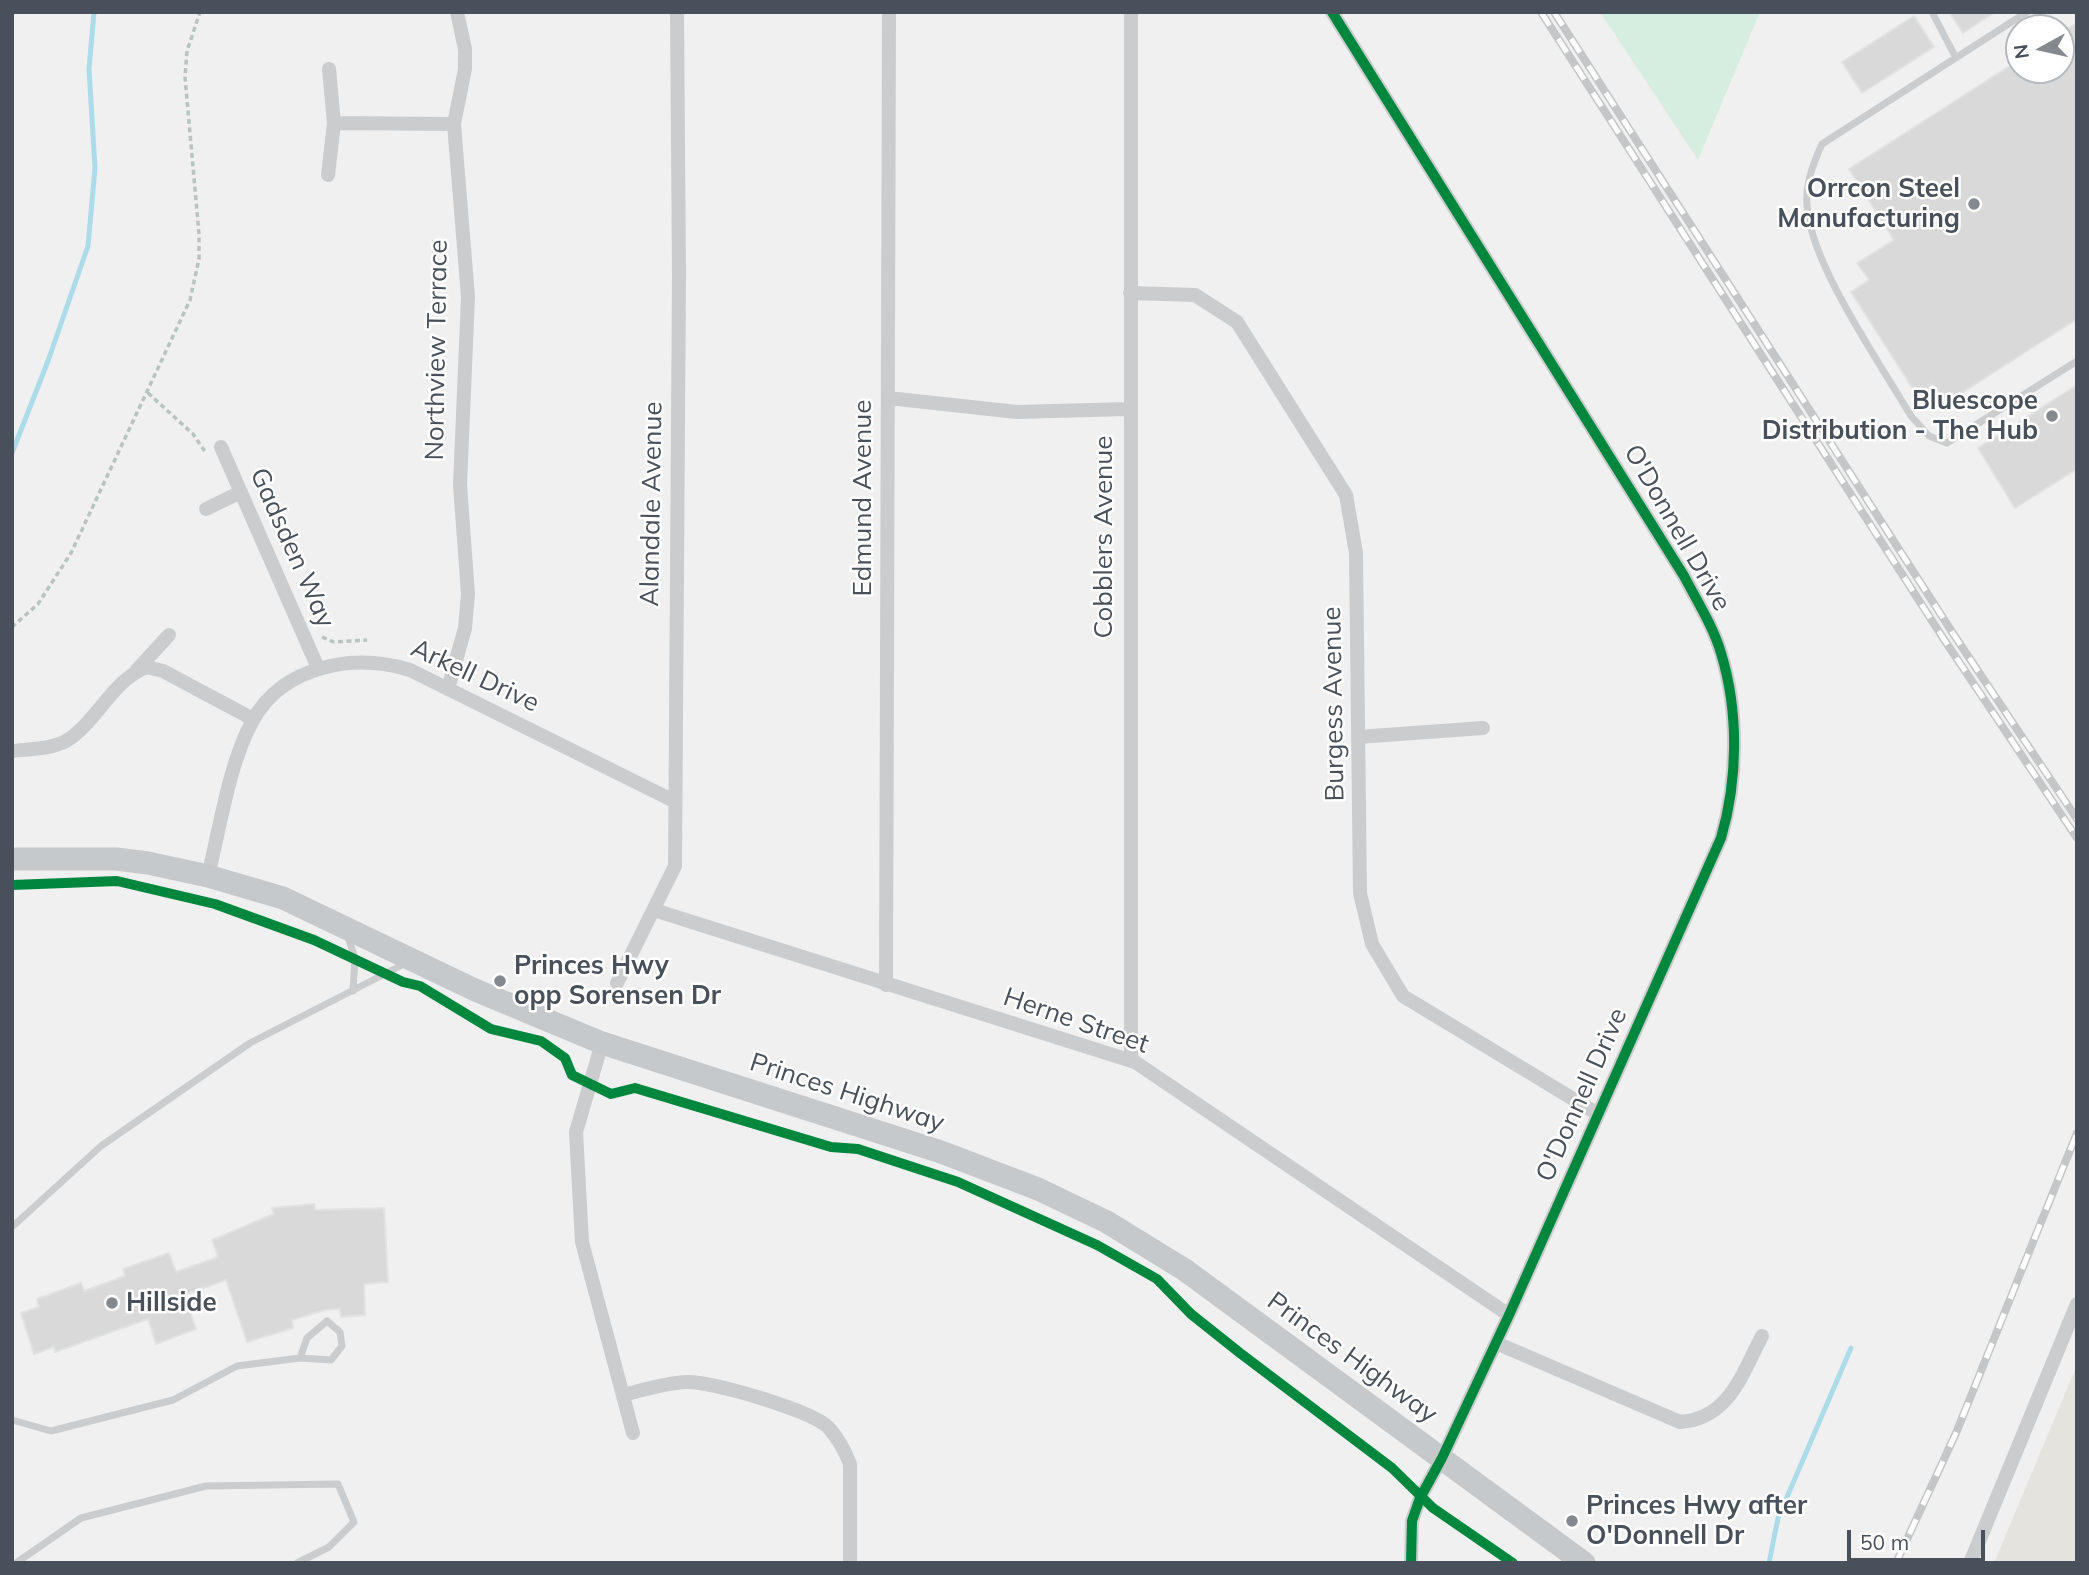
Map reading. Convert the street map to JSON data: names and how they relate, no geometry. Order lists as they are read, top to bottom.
{
  "streets": {
    "main road": ["Princes Highway"],
    "street": [
      "Northview Terrace",
      "Edmund Avenue",
      "Alandale Avenue",
      "O'Donnell Drive",
      "Cobblers Avenue",
      "Gadsden Way",
      "Arkell Drive",
      "Burgess Avenue",
      "Herne Street"
    ]
  },
  "crossings": [
    ["Northview Terrace", "Arkell Drive"],
    ["Edmund Avenue", "Herne Street"],
    ["Alandale Avenue", "Arkell Drive"],
    ["Alandale Avenue", "Herne Street"],
    ["O'Donnell Drive", "Burgess Avenue"],
    ["O'Donnell Drive", "Herne Street"],
    ["O'Donnell Drive", "Princes Highway"],
    ["Cobblers Avenue", "Burgess Avenue"],
    ["Cobblers Avenue", "Herne Street"],
    ["Gadsden Way", "Arkell Drive"],
    ["Arkell Drive", "Princes Highway"]
  ],
  "places": [
    "Orrcon Steel Manufacturing",
    "Bluescope Distribution - The Hub",
    "Princes Hwy opp Sorensen Dr",
    "Hillside",
    "Princes Hwy after O'Donnell Dr"
  ],
  "scale_bar": "50 m",
  "north": "left"
}
